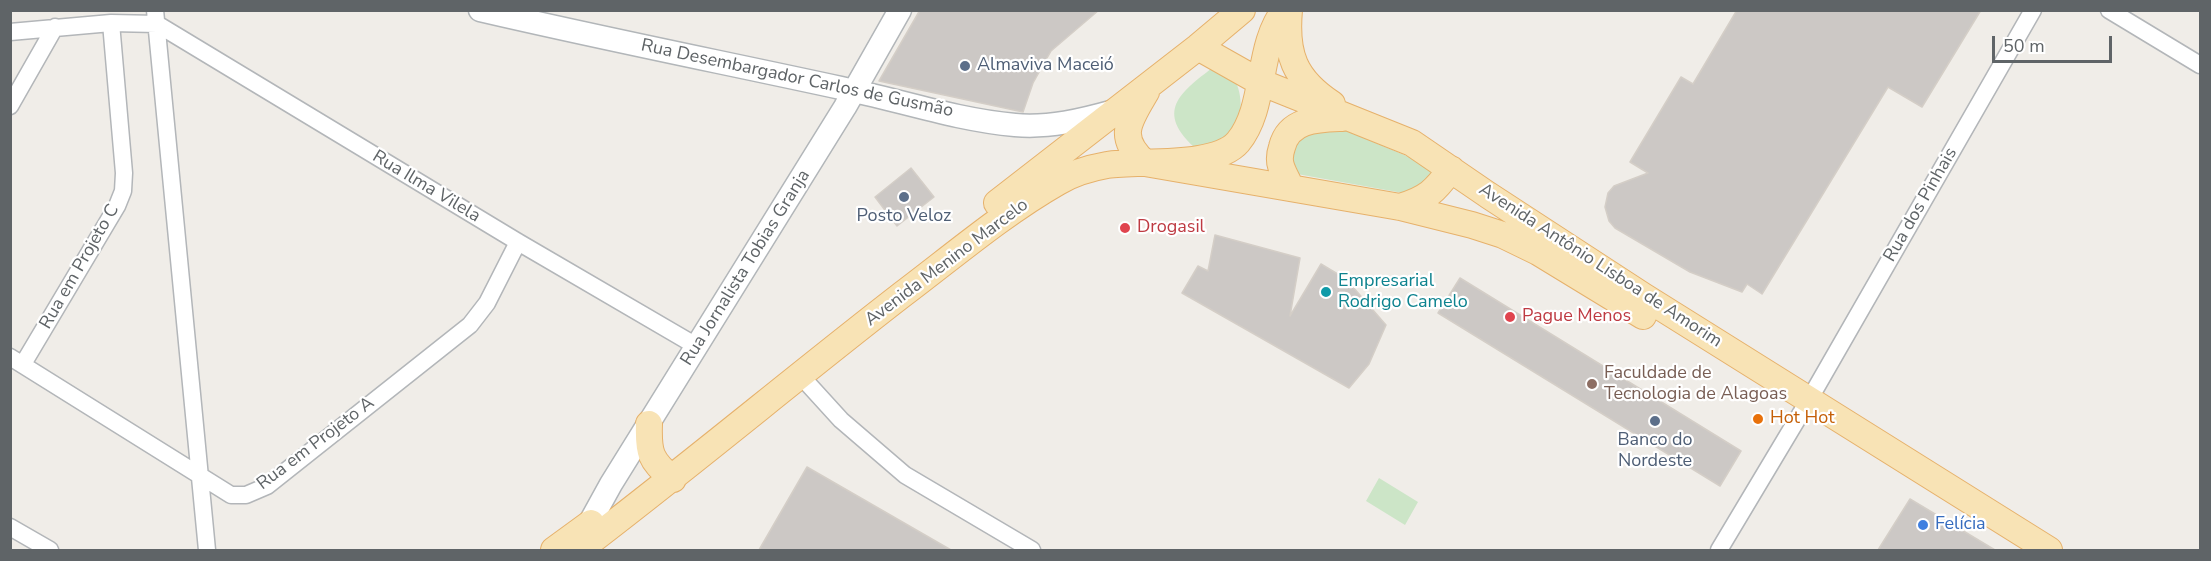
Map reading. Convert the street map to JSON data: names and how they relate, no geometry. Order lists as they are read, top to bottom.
{
  "streets": {
    "main road": ["Avenida Menino Marcelo", "Avenida Antônio Lisboa de Amorim"],
    "street": [
      "Rua Desembargador Carlos de Gusmão",
      "Rua Ilma Vilela",
      "Rua dos Pinhais",
      "Rua em Projeto C",
      "Rua Jornalista Tobias Granja",
      "Rua em Projeto A"
    ]
  },
  "crossings": [
    ["Rua Desembargador Carlos de Gusmão", "Avenida Menino Marcelo"],
    ["Rua Desembargador Carlos de Gusmão", "Rua Jornalista Tobias Granja"],
    ["Rua Ilma Vilela", "Rua Jornalista Tobias Granja"],
    ["Rua Ilma Vilela", "Rua em Projeto A"],
    ["Rua dos Pinhais", "Avenida Antônio Lisboa de Amorim"],
    ["Avenida Menino Marcelo", "Avenida Antônio Lisboa de Amorim"],
    ["Avenida Menino Marcelo", "Rua Jornalista Tobias Granja"],
    ["Rua em Projeto C", "Rua em Projeto A"]
  ],
  "places": [
    "Almaviva Maceió",
    "Posto Veloz",
    "Drogasil",
    "Empresarial Rodrigo Camelo",
    "Pague Menos",
    "Faculdade de Tecnologia de Alagoas",
    "Hot Hot",
    "Banco do Nordeste",
    "Felícia"
  ],
  "scale_bar": "50 m"
}
